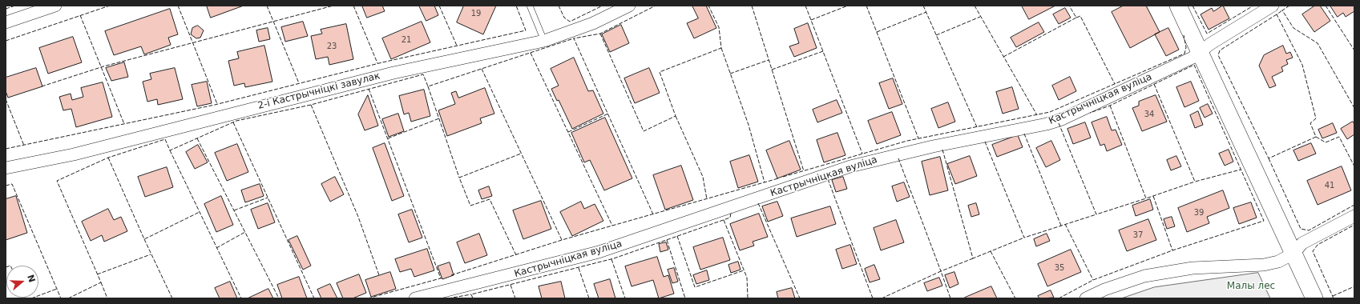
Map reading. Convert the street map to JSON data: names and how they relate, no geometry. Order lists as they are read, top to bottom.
{
  "streets": {
    "street": ["2-і Кастрычніцкі завулак", "Кастрычніцкая вуліца"]
  },
  "parks": ["Малы лес"],
  "house_numbers": [
    "19",
    "21",
    "23",
    "34",
    "41",
    "39",
    "37",
    "35"
  ],
  "north": "right"
}
